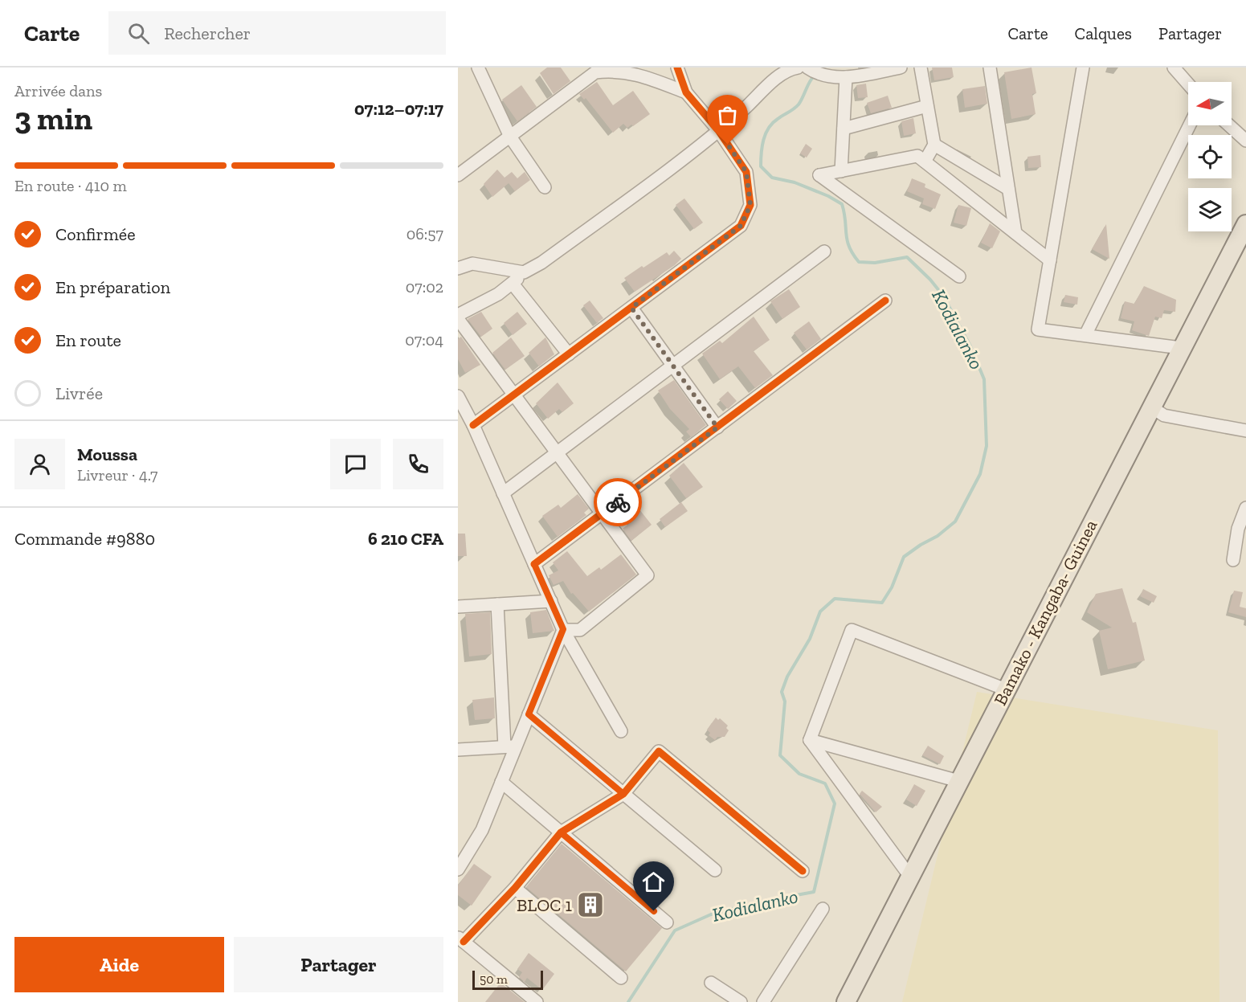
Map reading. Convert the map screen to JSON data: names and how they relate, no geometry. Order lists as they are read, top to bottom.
{
  "streets": {
    "main road": ["Bamako - Kangaba- Guinea"]
  },
  "water": ["Kodialanko"],
  "places": {
    "building": ["BLOC 1"]
  },
  "scale_bar": "50 m",
  "north": "left",
  "page": {
    "header": "Carte",
    "search": "Rechercher",
    "nav": ["Carte", "Calques", "Partager"],
    "heading": ["3 min", "Arrivée dans", "07:12–07:17"],
    "panel": [
      "Moussa",
      "Livreur · 4.7",
      "Commande #9880",
      "6 210 CFA"
    ],
    "bar": "En route · 410 m",
    "list": [
      ["Confirmée", "06:57"],
      ["En préparation", "07:02"],
      ["En route", "07:04"],
      "Livrée"
    ],
    "buttons": ["Aide", "Partager"],
    "scale": "50 m"
  }
}
